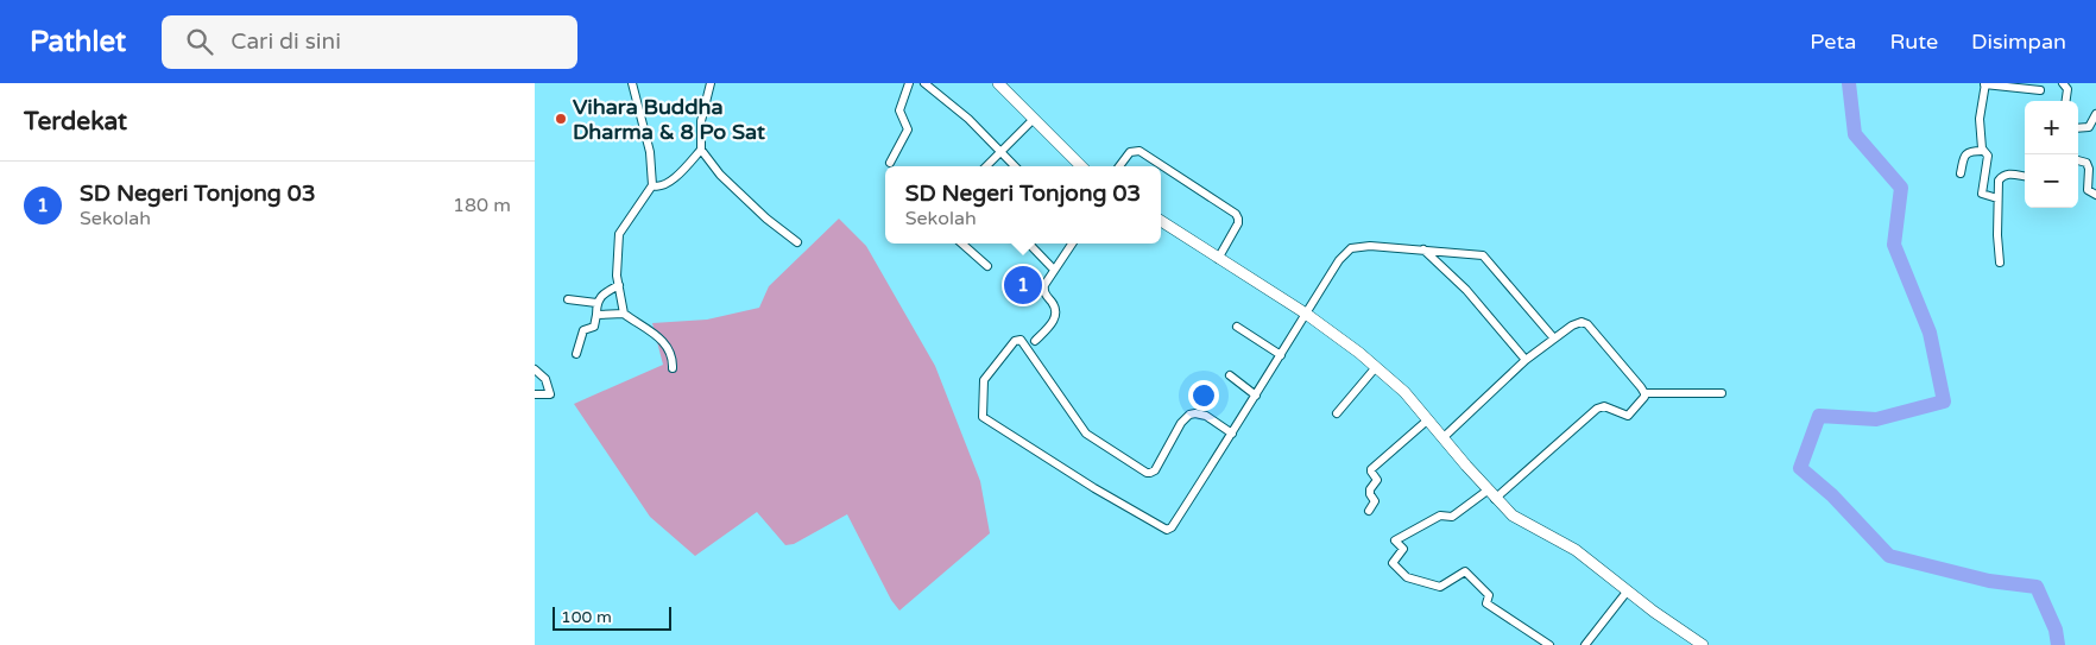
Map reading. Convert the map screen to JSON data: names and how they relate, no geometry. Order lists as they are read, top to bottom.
{
  "places": ["Vihara Buddha Dharma & 8 Po Sat"],
  "scale_bar": "100 m",
  "page": {
    "header": "Pathlet",
    "search": "Cari di sini",
    "nav": ["Peta", "Rute", "Disimpan"],
    "heading": "Terdekat",
    "map_buttons": ["+", "−"],
    "list": [
      {
        "mark": "1",
        "name": "SD Negeri Tonjong 03",
        "note": "Sekolah",
        "value": "180 m"
      }
    ],
    "popup": ["SD Negeri Tonjong 03", "Sekolah"],
    "pins": "1",
    "scale": "100 m"
  }
}
